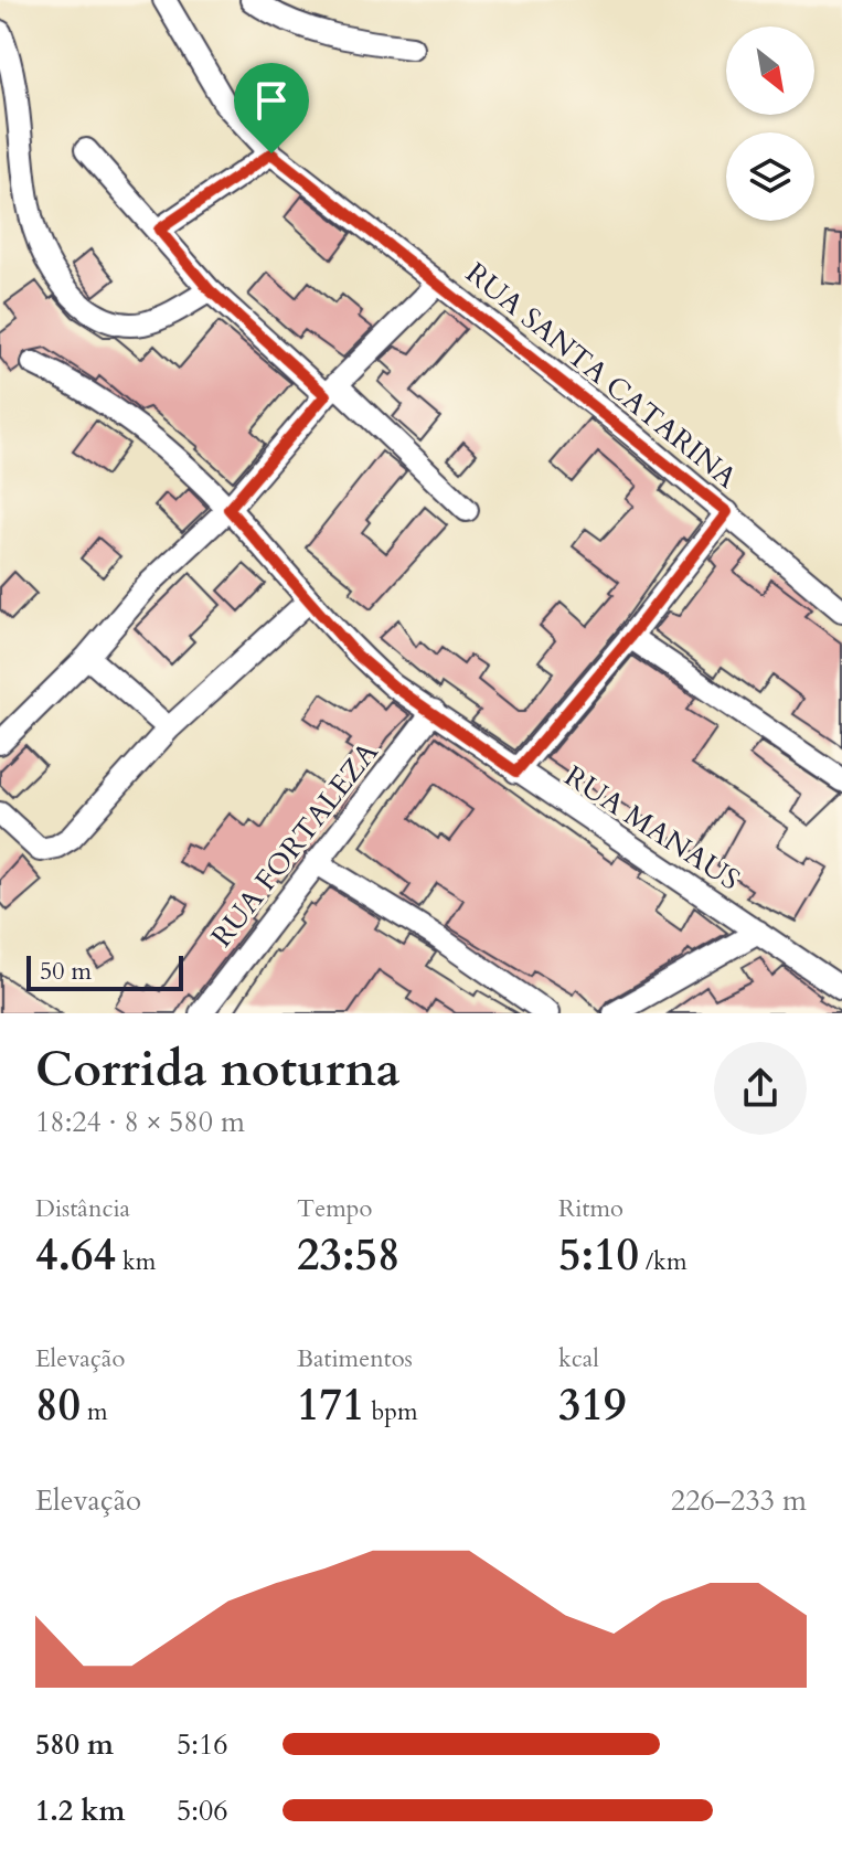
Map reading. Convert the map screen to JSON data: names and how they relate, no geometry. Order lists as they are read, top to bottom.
{
  "streets": {
    "street": ["RUA SANTA CATARINA", "RUA MANAUS", "RUA FORTALEZA"]
  },
  "crossings": [
    ["RUA SANTA CATARINA", "RUA MANAUS"],
    ["RUA MANAUS", "RUA FORTALEZA"]
  ],
  "scale_bar": "50 m",
  "north": "bottom right",
  "page": {
    "scale": "50 m",
    "heading": ["Corrida noturna", "18:24 · 8 × 580 m"],
    "stats": [
      ["Distância", "4.64 km"],
      ["Tempo", "23:58"],
      ["Ritmo", "5:10 /km"],
      ["Elevação", "80 m"],
      ["Batimentos", "171 bpm"],
      ["kcal", "319"]
    ],
    "chart": ["Elevação", "226–233 m"],
    "list": [
      {
        "name": "580 m",
        "note": "5:16"
      },
      {
        "name": "1.2 km",
        "note": "5:06"
      }
    ]
  }
}
